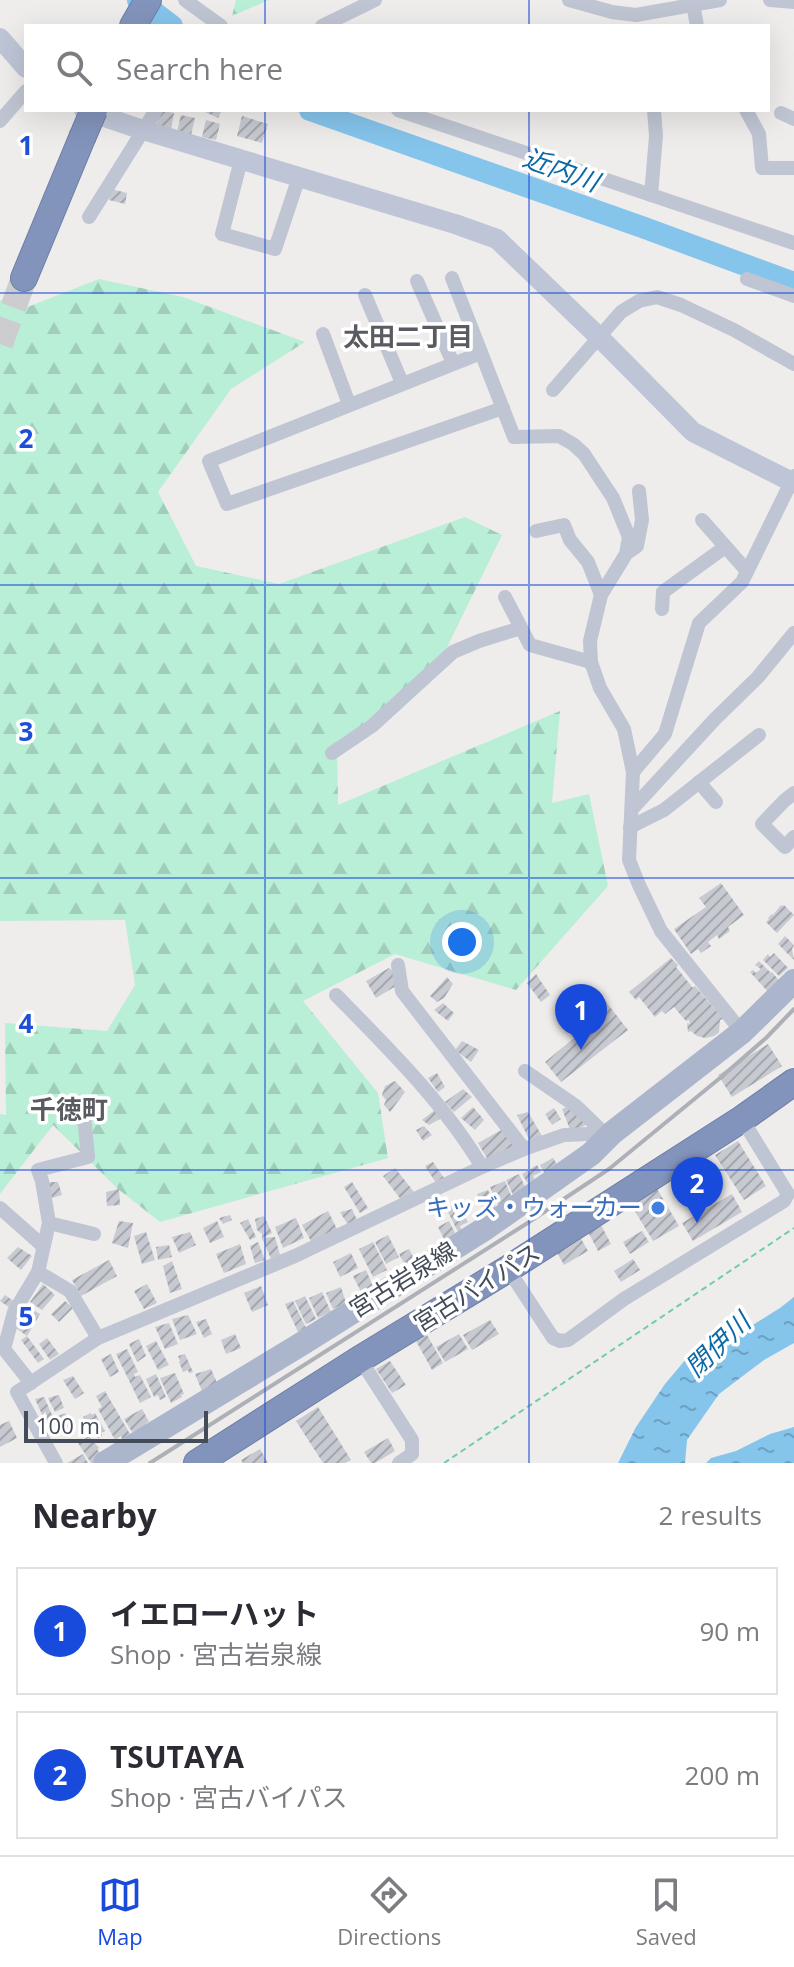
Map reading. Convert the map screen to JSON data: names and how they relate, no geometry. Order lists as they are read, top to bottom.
{
  "streets": {
    "highway": ["宮古バイパス"],
    "main road": ["宮古岩泉線"]
  },
  "districts": ["太田二丁目", "千徳町"],
  "water": ["近内川", "閉伊川"],
  "places": ["キッズ・ウォーカー"],
  "scale_bar": "100 m",
  "page": {
    "search": "Search here",
    "pins": ["1", "2"],
    "scale": "100 m",
    "heading": ["Nearby", "2 results"],
    "list": [
      {
        "mark": "1",
        "name": "イエローハット",
        "note": "Shop · 宮古岩泉線",
        "value": "90 m"
      },
      {
        "mark": "2",
        "name": "TSUTAYA",
        "note": "Shop · 宮古バイパス",
        "value": "200 m"
      }
    ],
    "nav": ["Map", "Directions", "Saved"]
  },
  "grid": {
    "rows": [
      "1",
      "2",
      "3",
      "4",
      "5"
    ]
  }
}
